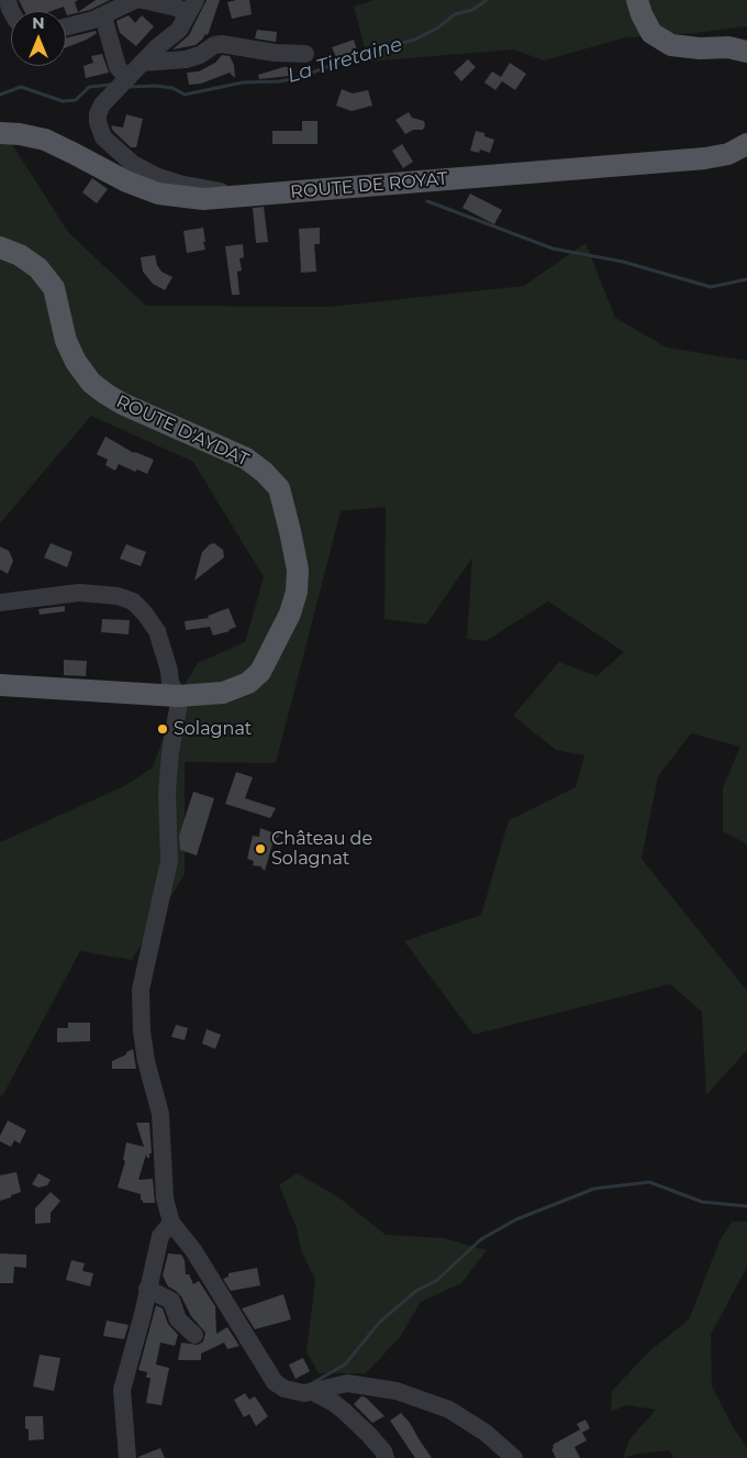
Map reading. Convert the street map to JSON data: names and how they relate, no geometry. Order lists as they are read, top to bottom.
{
  "streets": {
    "main road": ["ROUTE DE ROYAT", "ROUTE D'AYDAT"]
  },
  "water": ["La Tiretaine"],
  "places": ["Solagnat", "Château de Solagnat"],
  "north": "top"
}
